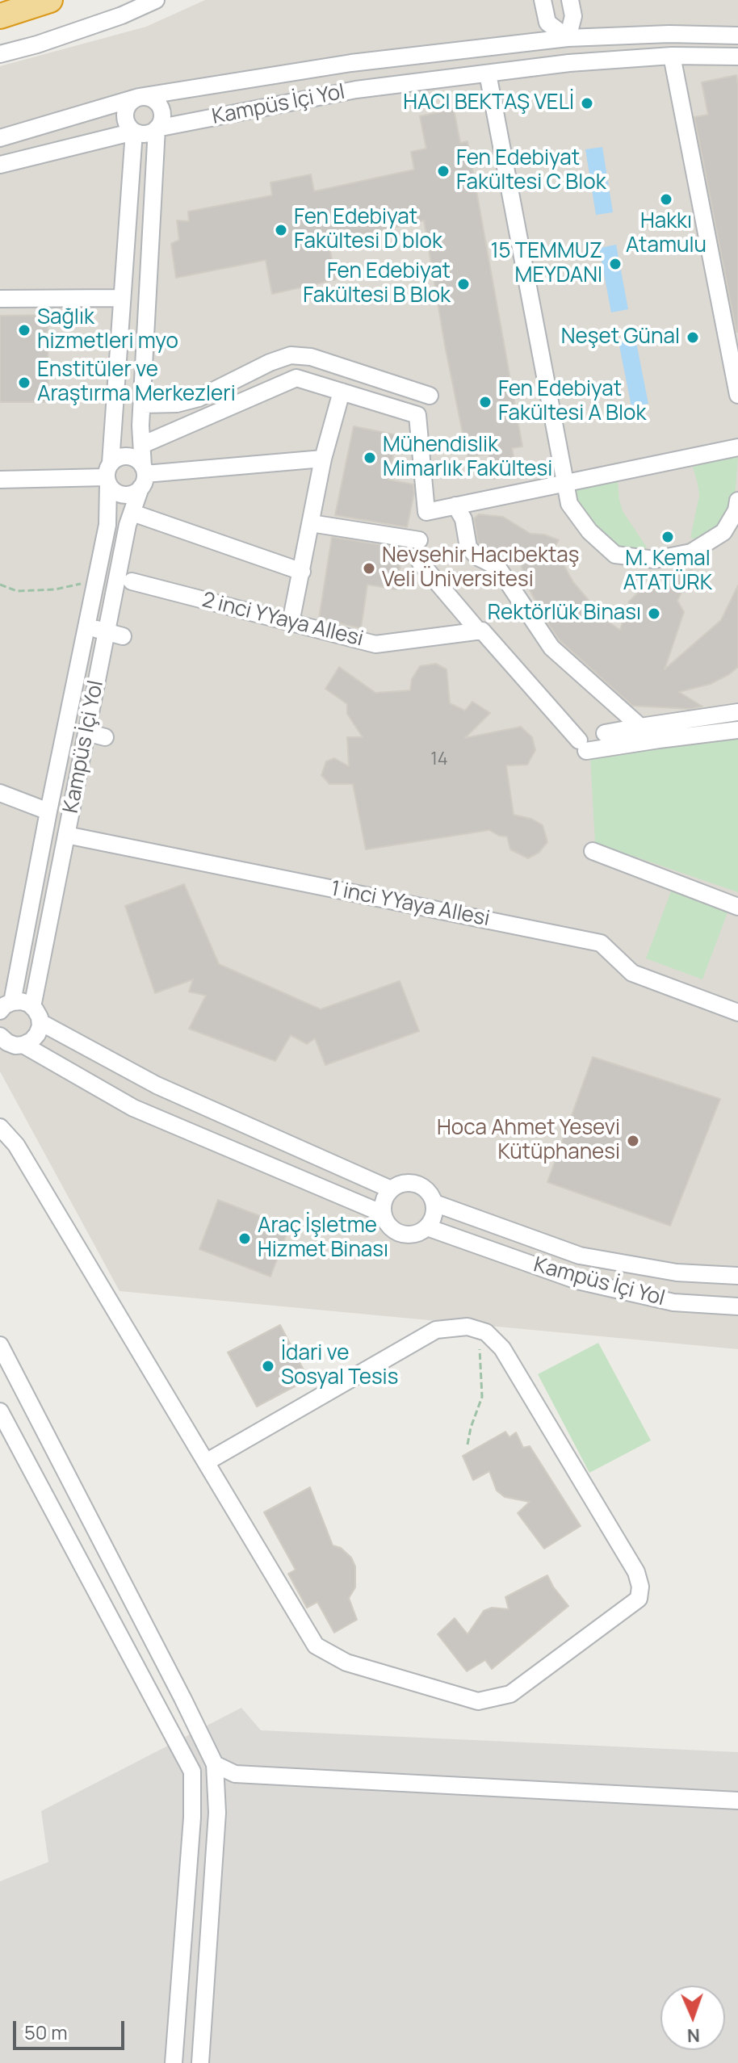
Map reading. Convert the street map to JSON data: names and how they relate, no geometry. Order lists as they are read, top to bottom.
{
  "streets": {
    "street": ["Kampüs İçi Yol", "2 inci YYaya Allesi", "1 inci YYaya Allesi"]
  },
  "crossings": [
    ["Kampüs İçi Yol", "1 inci YYaya Allesi"]
  ],
  "places": [
    "HACI BEKTAŞ VELİ",
    "Fen Edebiyat Fakültesi C Blok",
    "Hakkı Atamulu",
    "Fen Edebiyat Fakültesi D blok",
    "15 TEMMUZ MEYDANI",
    "Fen Edebiyat Fakültesi B Blok",
    "Sağlık hizmetleri myo",
    "Neşet Günal",
    "Enstitüler ve Araştırma Merkezleri",
    "Fen Edebiyat Fakültesi A Blok",
    "Mühendislik Mimarlık Fakültesi",
    "M. Kemal ATATÜRK",
    "Nevşehir Hacıbektaş Veli Üniversitesi",
    "Rektörlük Binası",
    "Hoca Ahmet Yesevi Kütüphanesi",
    "Araç İşletme Hizmet Binası",
    "İdari ve Sosyal Tesis"
  ],
  "house_numbers": ["14"],
  "scale_bar": "50 m",
  "north": "bottom"
}
